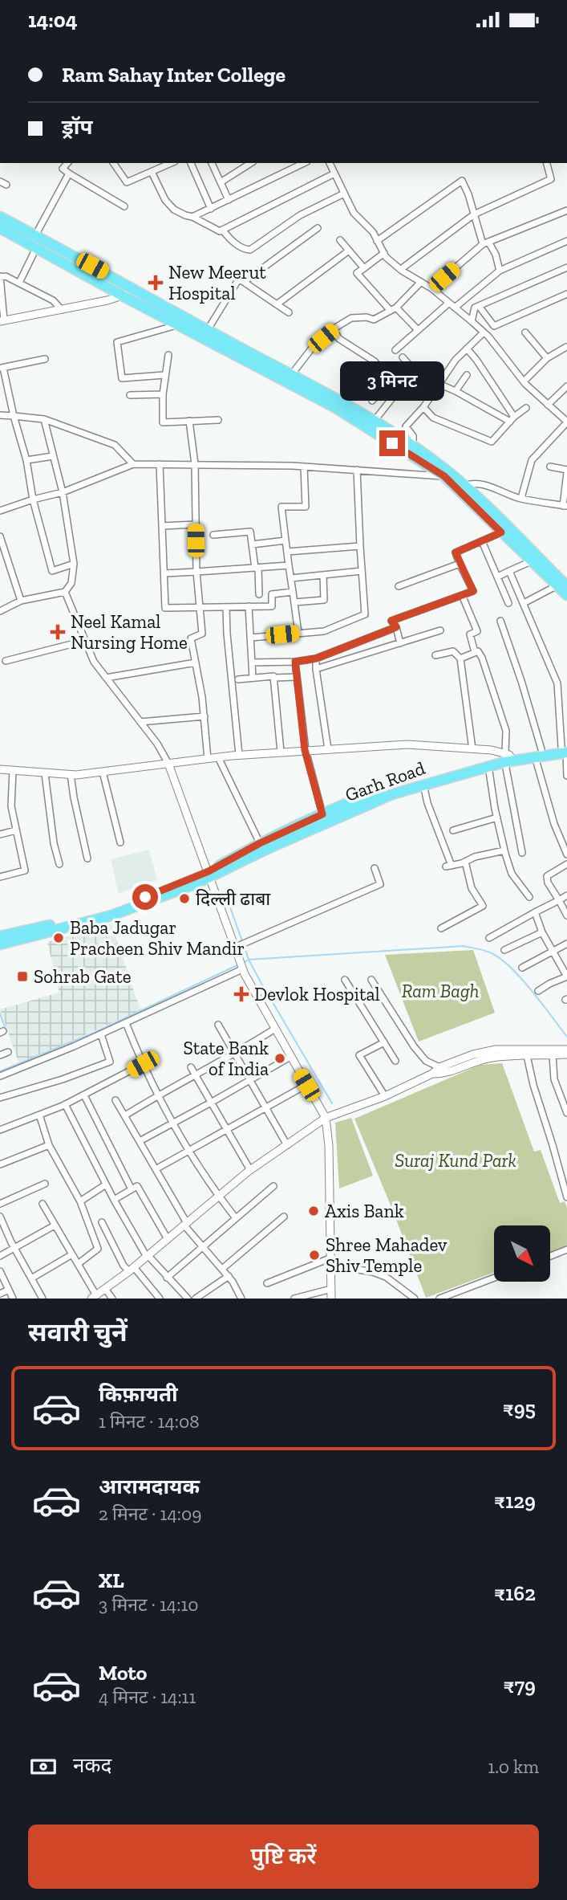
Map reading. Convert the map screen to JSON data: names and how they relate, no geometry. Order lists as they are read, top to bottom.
{
  "streets": {
    "main road": ["Garh Road"]
  },
  "parks": ["Ram Bagh", "Suraj Kund Park"],
  "places": {
    "health": ["New Meerut Hospital", "Neel Kamal Nursing Home", "Devlok Hospital"],
    "other": [
      "दिल्ली ढाबा",
      "Baba Jadugar Pracheen Shiv Mandir",
      "State Bank of India",
      "Axis Bank",
      "Shree Mahadev Shiv Temple"
    ],
    "transit": ["Sohrab Gate"]
  },
  "north": "bottom right",
  "page": {
    "status": "14:04",
    "banner": ["Ram Sahay Inter College", "ड्रॉप"],
    "bubble": "3 मिनट",
    "heading": "सवारी चुनें",
    "list": [
      {
        "name": "किफ़ायती",
        "note": "1 मिनट · 14:08",
        "value": "₹95"
      },
      {
        "name": "आरामदायक",
        "note": "2 मिनट · 14:09",
        "value": "₹129"
      },
      {
        "name": "XL",
        "note": "3 मिनट · 14:10",
        "value": "₹162"
      },
      {
        "name": "Moto",
        "note": "4 मिनट · 14:11",
        "value": "₹79"
      }
    ],
    "pay": ["नकद", "1.0 km"],
    "buttons": "पुष्टि करें"
  }
}
